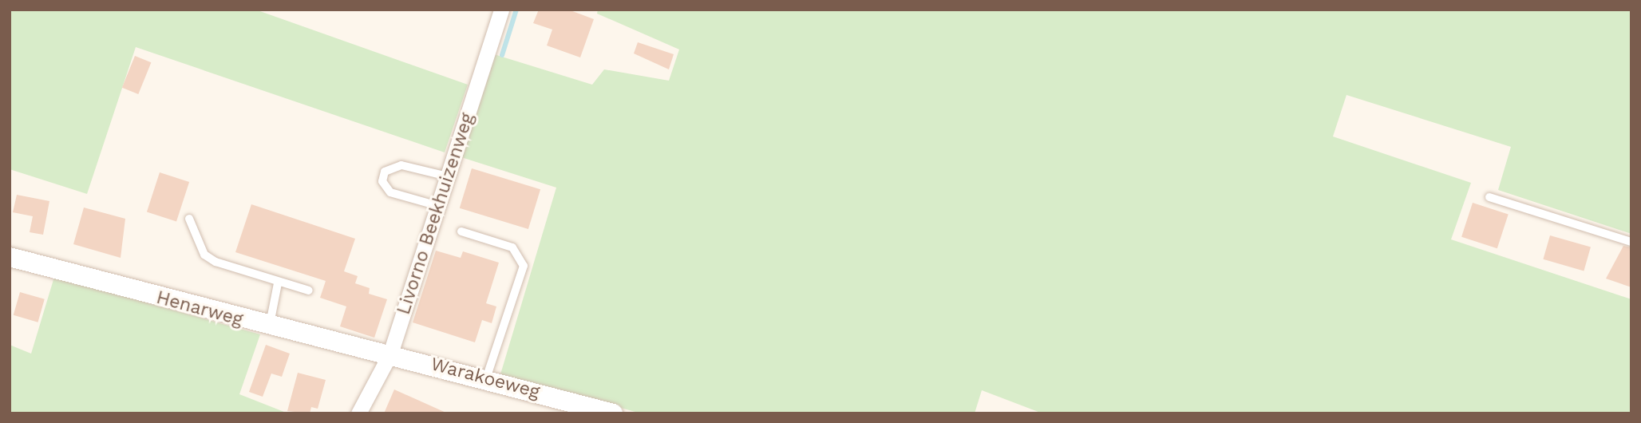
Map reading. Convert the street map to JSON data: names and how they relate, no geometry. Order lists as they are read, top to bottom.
{
  "streets": {
    "street": ["Livorno Beekhuizenweg", "Henarweg", "Warakoeweg"]
  },
  "crossings": [
    ["Livorno Beekhuizenweg", "Henarweg"],
    ["Livorno Beekhuizenweg", "Warakoeweg"],
    ["Henarweg", "Warakoeweg"]
  ]
}
